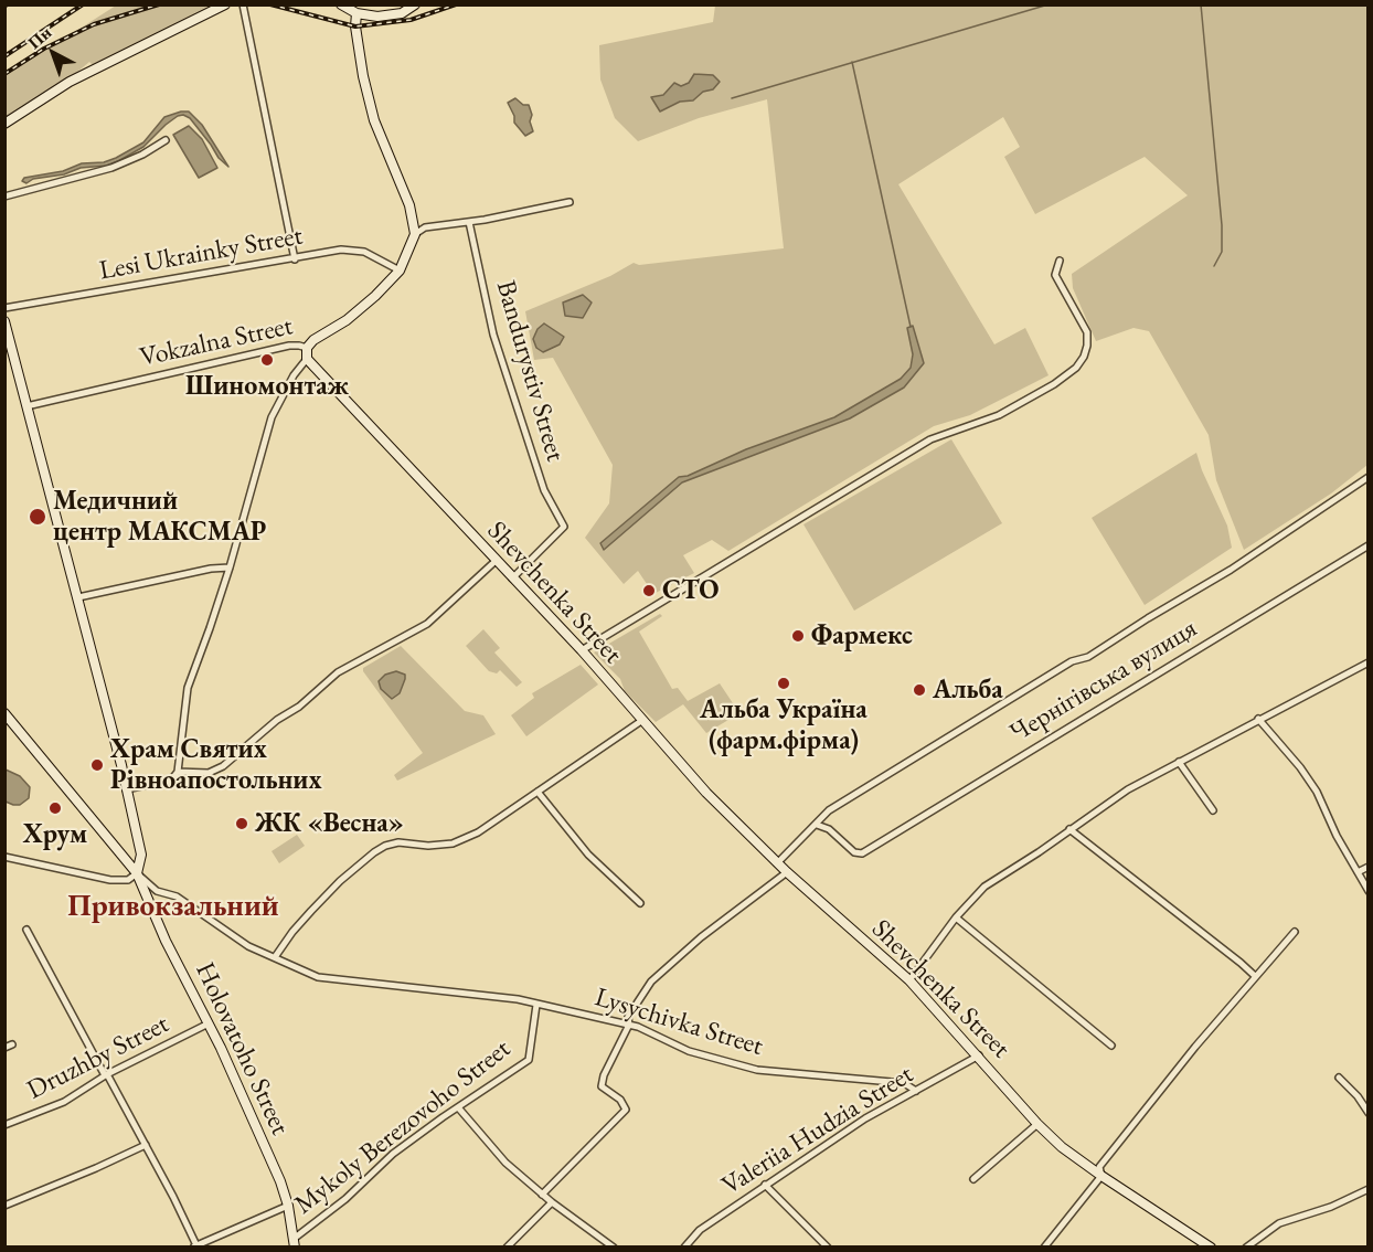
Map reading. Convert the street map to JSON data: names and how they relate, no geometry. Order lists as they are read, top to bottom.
{
  "streets": {
    "main road": ["Vokzalna Street", "Shevchenka Street", "Holovatoho Street"],
    "street": [
      "Lesi Ukrainky Street",
      "Bandurystiv Street",
      "Чернігівська вулиця",
      "Lysychivka Street",
      "Druzhby Street",
      "Mykoly Berezovoho Street",
      "Valeriia Hudzia Street"
    ]
  },
  "crossings": [
    ["Lesi Ukrainky Street", "Vokzalna Street"],
    ["Vokzalna Street", "Holovatoho Street"],
    ["Bandurystiv Street", "Shevchenka Street"],
    ["Shevchenka Street", "Valeriia Hudzia Street"],
    ["Lysychivka Street", "Holovatoho Street"],
    ["Lysychivka Street", "Mykoly Berezovoho Street"],
    ["Lysychivka Street", "Valeriia Hudzia Street"],
    ["Holovatoho Street", "Druzhby Street"],
    ["Holovatoho Street", "Mykoly Berezovoho Street"]
  ],
  "districts": ["Привокзальний"],
  "places": [
    "Шиномонтаж",
    "Медичний центр МАКСМАР",
    "СТО",
    "Фармекс",
    "Альба Україна (фарм.фірма)",
    "Альба",
    "Храм Святих Рівноапостольних",
    "Хрум",
    "ЖК «Весна»"
  ],
  "north": "top left"
}
